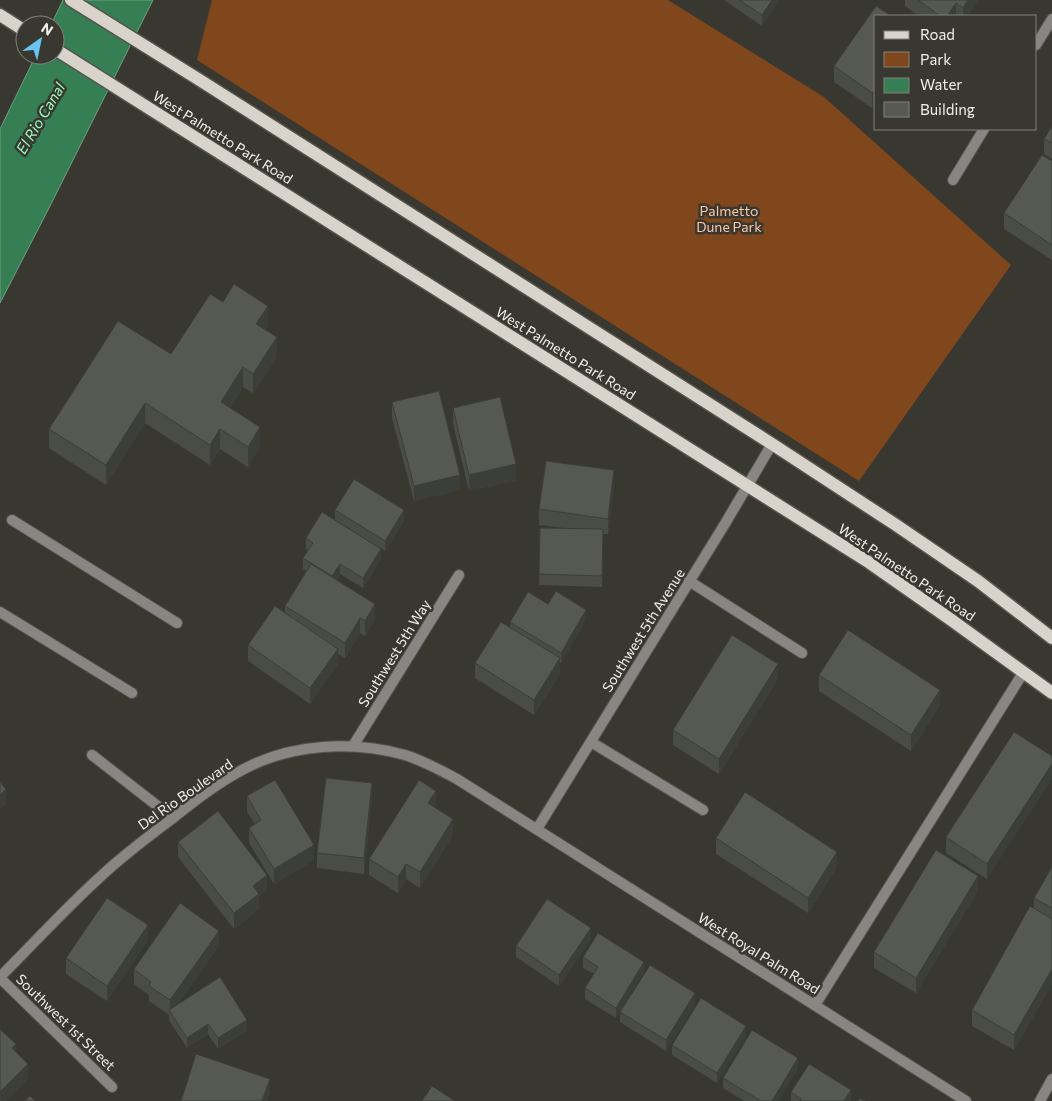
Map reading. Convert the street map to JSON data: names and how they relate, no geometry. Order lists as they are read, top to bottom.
{
  "streets": {
    "main road": ["West Palmetto Park Road"],
    "street": [
      "Southwest 5th Avenue",
      "Southwest 5th Way",
      "Del Rio Boulevard",
      "West Royal Palm Road",
      "Southwest 1st Street"
    ]
  },
  "crossings": [
    ["West Palmetto Park Road", "Southwest 5th Avenue"],
    ["Southwest 5th Avenue", "Del Rio Boulevard"],
    ["Southwest 5th Avenue", "West Royal Palm Road"],
    ["Southwest 5th Way", "Del Rio Boulevard"],
    ["Del Rio Boulevard", "West Royal Palm Road"],
    ["Del Rio Boulevard", "Southwest 1st Street"]
  ],
  "water": ["El Rio Canal"],
  "parks": ["Palmetto Dune Park"],
  "legend": [
    "Road",
    "Park",
    "Water",
    "Building"
  ],
  "north": "top right"
}
